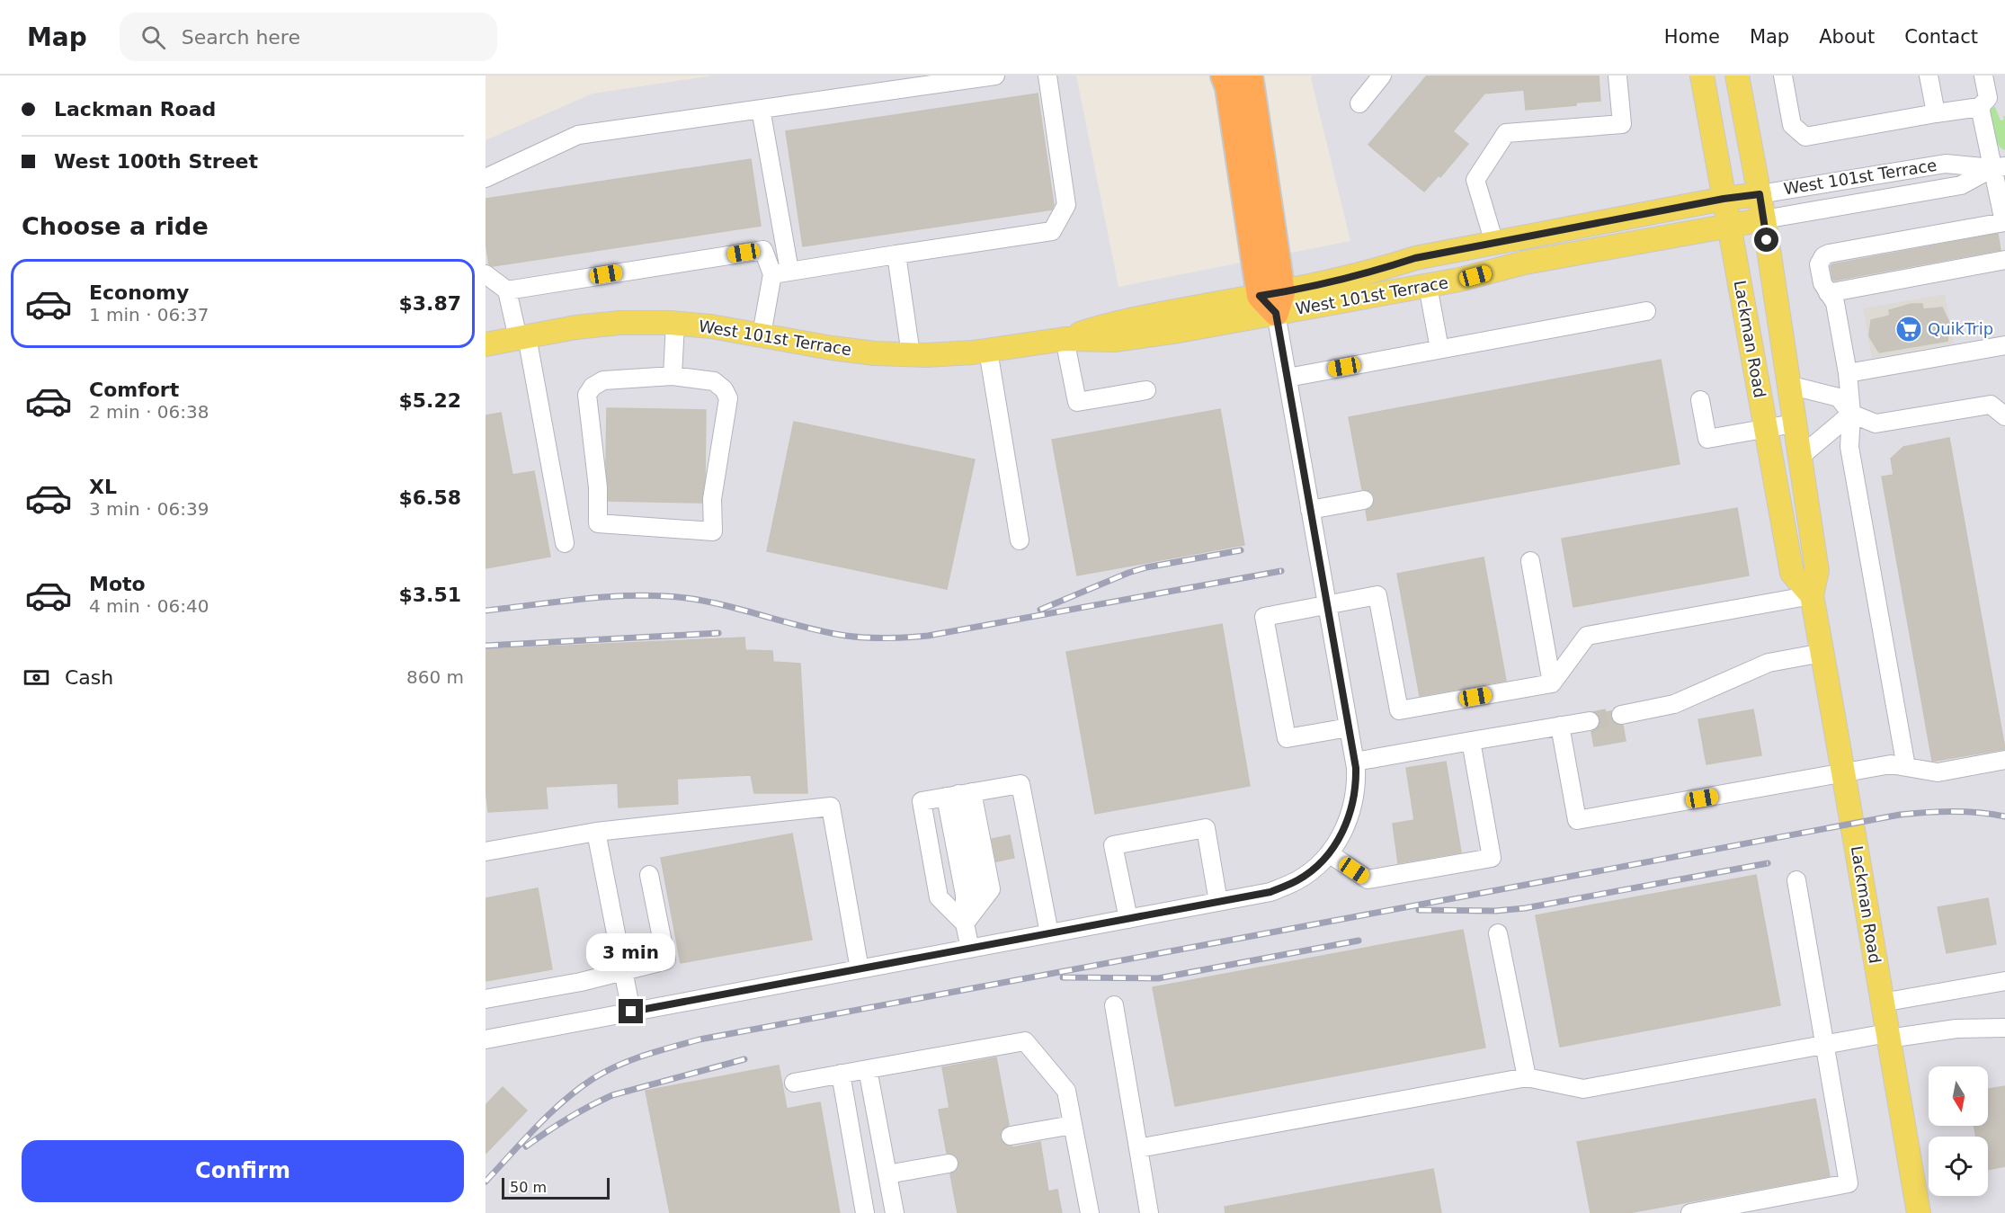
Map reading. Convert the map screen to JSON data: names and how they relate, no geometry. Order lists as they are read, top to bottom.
{
  "streets": {
    "main road": ["West 101st Terrace", "Lackman Road"]
  },
  "crossings": [
    ["West 101st Terrace", "Lackman Road"]
  ],
  "places": {
    "supermarket": ["QuikTrip"]
  },
  "scale_bar": "50 m",
  "north": "bottom",
  "page": {
    "header": "Map",
    "search": "Search here",
    "nav": [
      "Home",
      "Map",
      "About",
      "Contact"
    ],
    "banner": ["Lackman Road", "West 100th Street"],
    "heading": "Choose a ride",
    "list": [
      {
        "name": "Economy",
        "note": "1 min · 06:37",
        "value": "$3.87"
      },
      {
        "name": "Comfort",
        "note": "2 min · 06:38",
        "value": "$5.22"
      },
      {
        "name": "XL",
        "note": "3 min · 06:39",
        "value": "$6.58"
      },
      {
        "name": "Moto",
        "note": "4 min · 06:40",
        "value": "$3.51"
      }
    ],
    "pay": ["Cash", "860 m"],
    "bubble": "3 min",
    "buttons": "Confirm",
    "scale": "50 m"
  }
}
